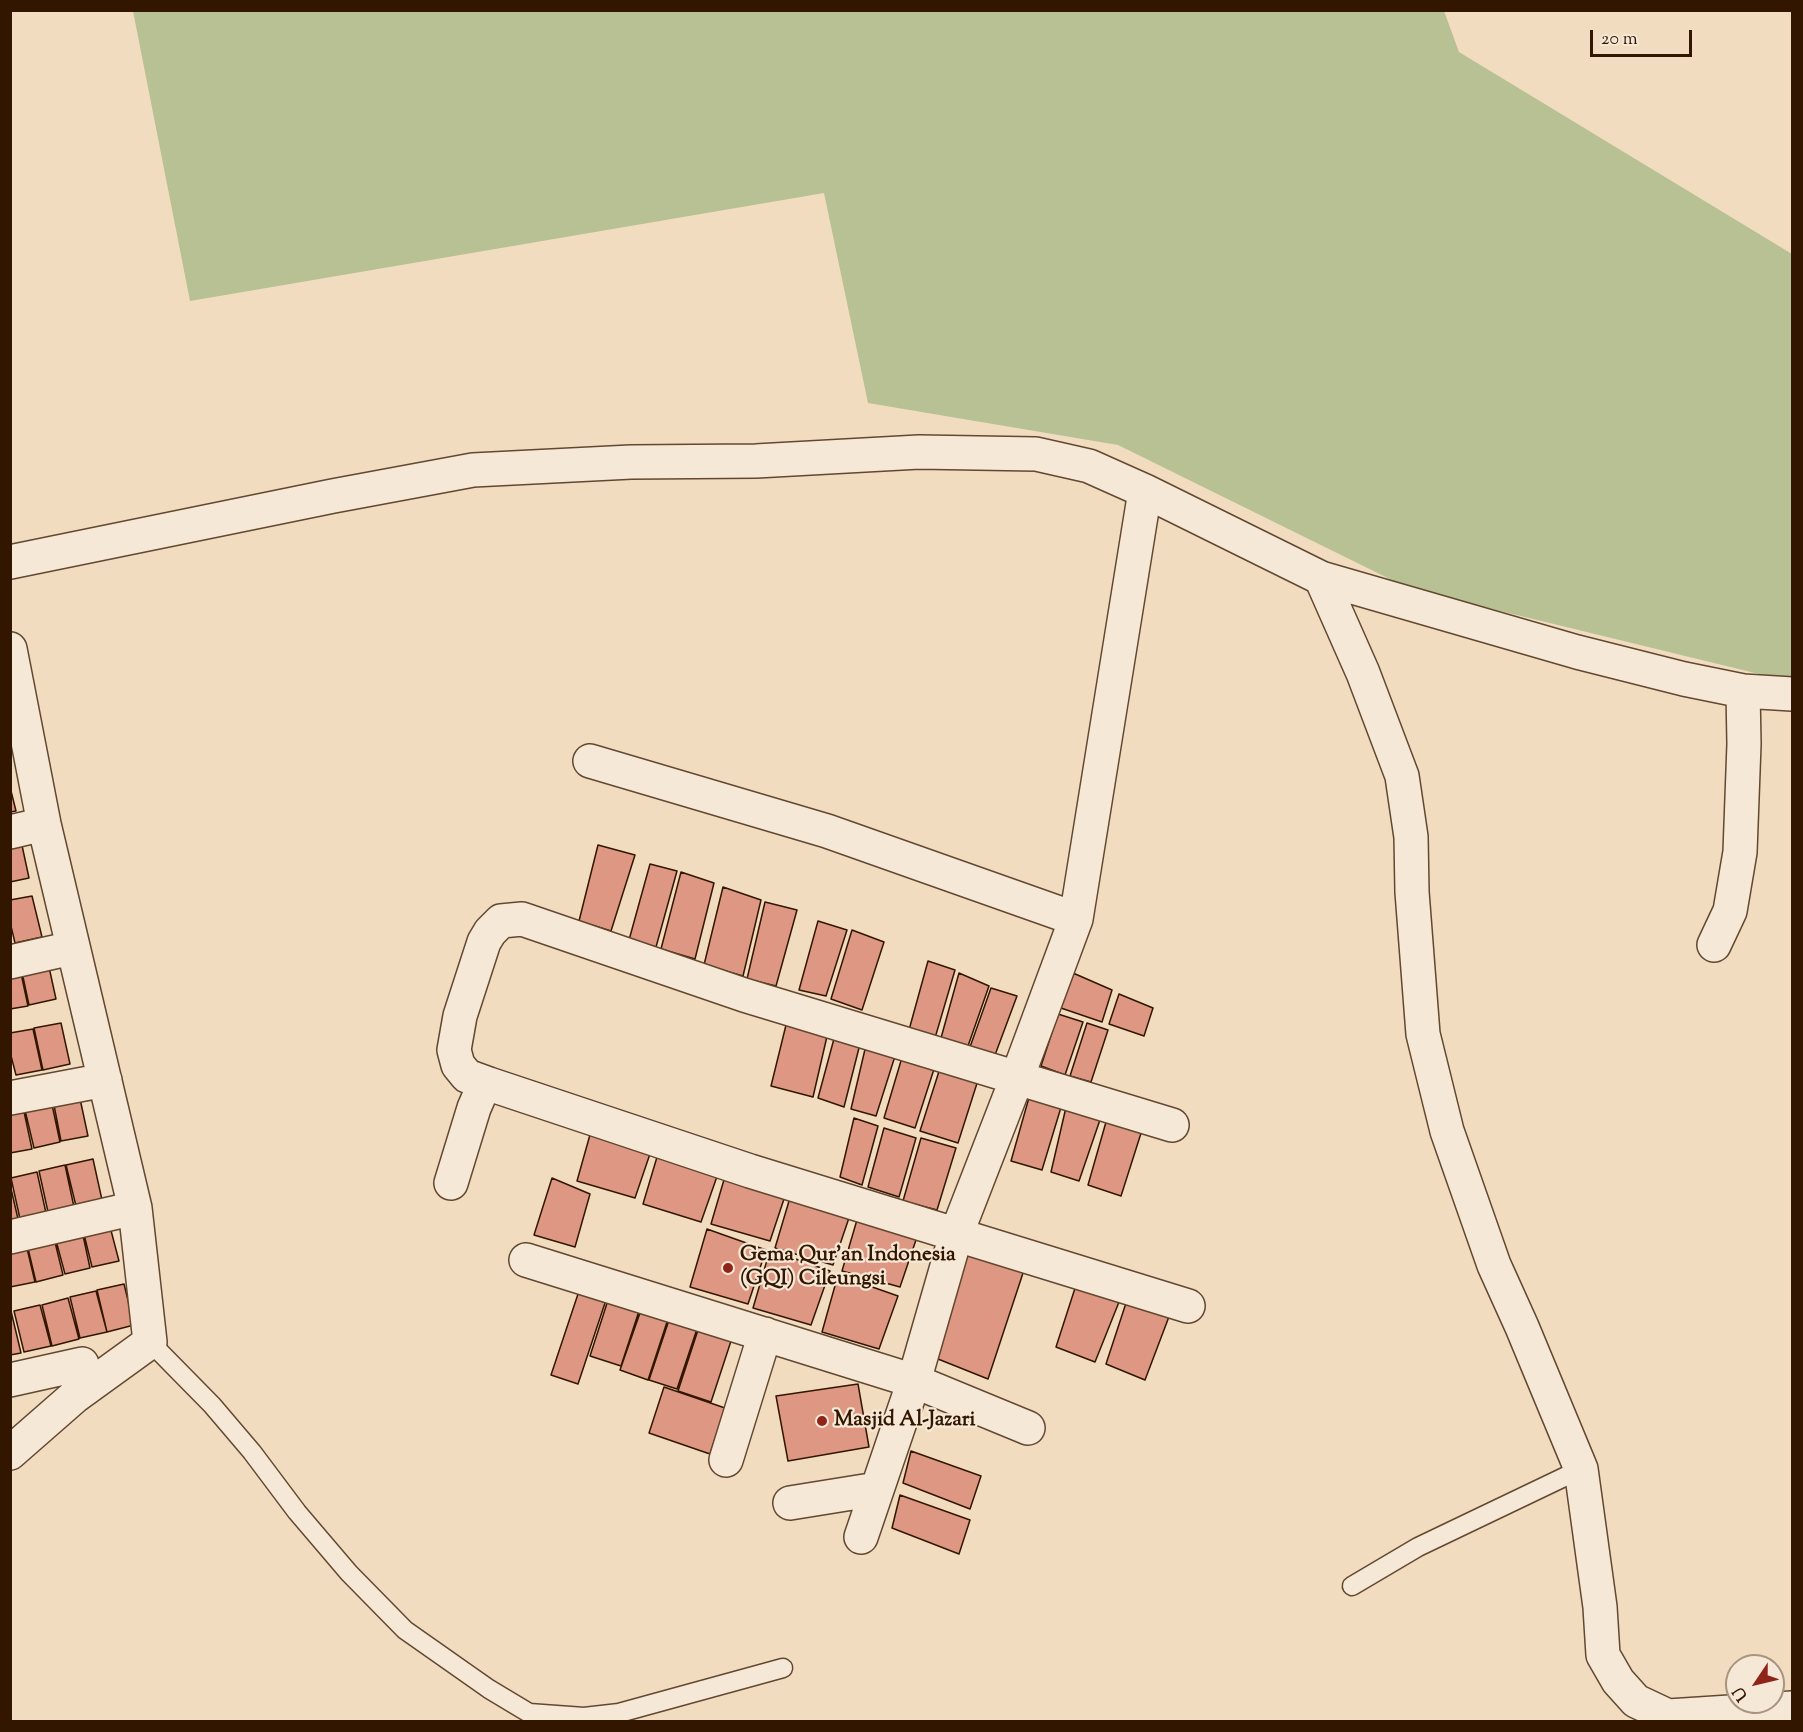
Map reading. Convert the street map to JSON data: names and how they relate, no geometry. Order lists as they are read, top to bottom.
{
  "places": ["Gema Qur'an Indonesia (GQI) Cileungsi", "Masjid Al-Jazari"],
  "scale_bar": "20 m",
  "north": "bottom left"
}
